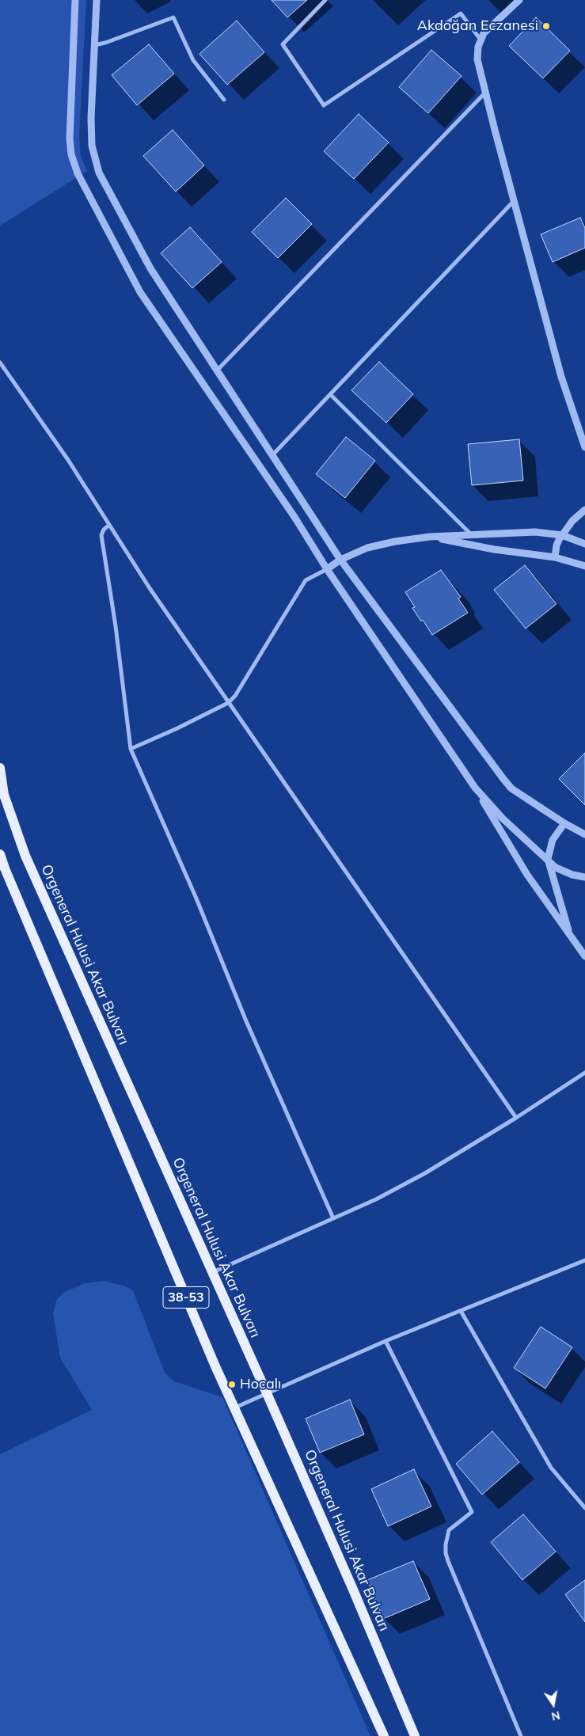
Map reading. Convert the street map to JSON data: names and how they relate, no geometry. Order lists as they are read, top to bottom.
{
  "streets": {
    "main road": ["Orgeneral Hulusi Akar Bulvarı", "38-53"]
  },
  "places": ["Akdoğan Eczanesi", "Hocalı"],
  "north": "bottom"
}
